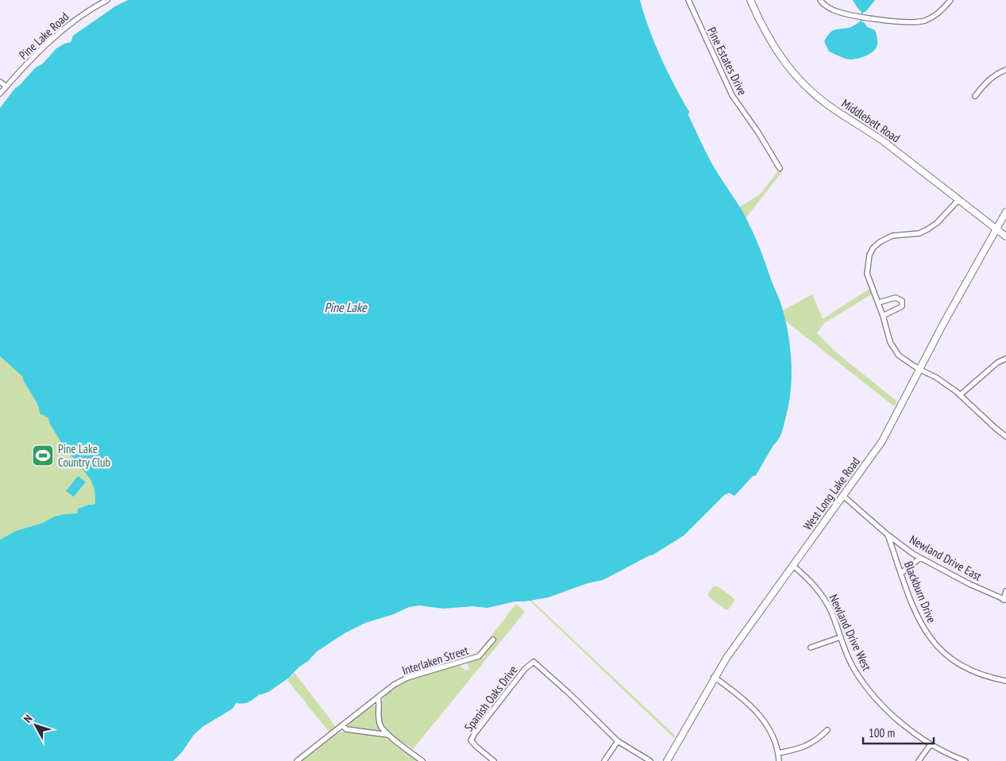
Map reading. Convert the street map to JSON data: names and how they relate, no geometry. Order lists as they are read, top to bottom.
{
  "streets": {
    "main road": ["Middlebelt Road", "West Long Lake Road"],
    "street": [
      "Pine Lake Road",
      "Pine Estates Drive",
      "Newland Drive East",
      "Blackburn Drive",
      "Newland Drive West",
      "Interlaken Street",
      "Spanish Oaks Drive"
    ]
  },
  "crossings": [
    ["Middlebelt Road", "West Long Lake Road"],
    ["West Long Lake Road", "Newland Drive East"],
    ["West Long Lake Road", "Newland Drive West"],
    ["Newland Drive East", "Blackburn Drive"]
  ],
  "water": ["Pine Lake"],
  "places": {
    "sports": ["Pine Lake Country Club"]
  },
  "scale_bar": "100 m",
  "north": "top left"
}
